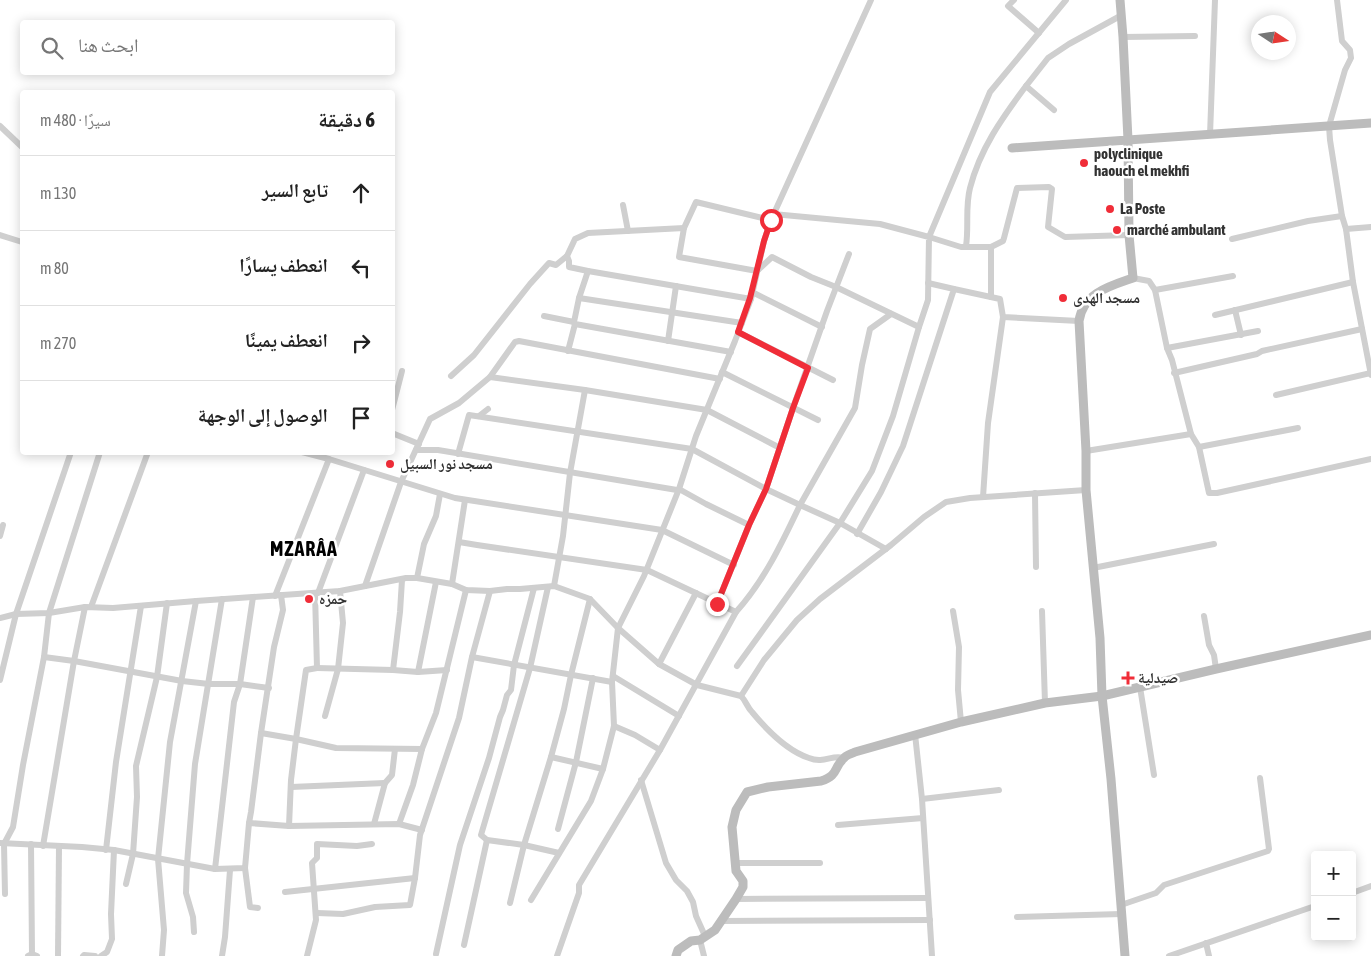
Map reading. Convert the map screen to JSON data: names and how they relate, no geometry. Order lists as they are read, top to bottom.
{
  "districts": ["MZARÂA"],
  "places": {
    "other": [
      "polyclinique haouch el mekhfi",
      "La Poste",
      "marché ambulant",
      "مسجد الهدى",
      "مسجد نور السبيل",
      "حمزه"
    ],
    "health": ["صيدلية"]
  },
  "north": "right",
  "page": {
    "search": "ابحث هنا",
    "heading": ["6 دقيقة", "سيرًا · 480 m"],
    "list": [
      ["تابع السير", "130 m"],
      ["انعطف يسارًا", "80 m"],
      ["انعطف يمينًا", "270 m"],
      "الوصول إلى الوجهة"
    ],
    "map_buttons": ["+", "−"]
  }
}
